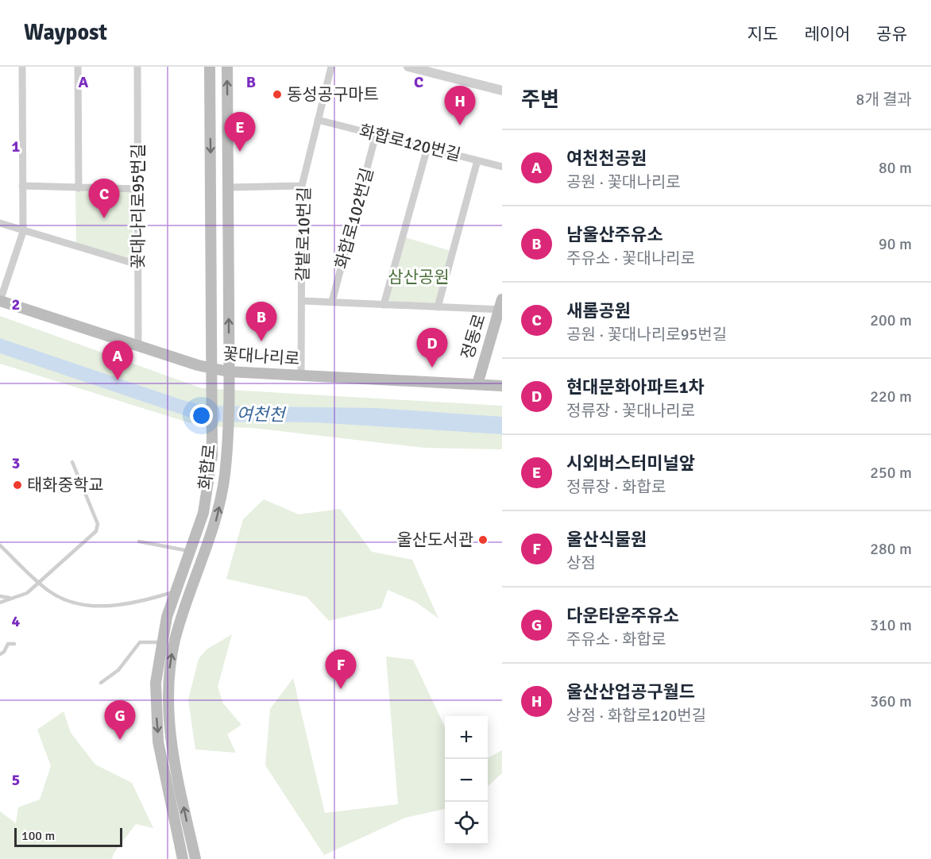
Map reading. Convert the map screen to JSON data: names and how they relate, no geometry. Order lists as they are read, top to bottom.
{
  "streets": {
    "main road": ["정동로", "꽃대나리로", "화합로"],
    "street": [
      "화합로120번길",
      "꽃대나리로95번길",
      "화합로102번길",
      "갈밭로10번길"
    ]
  },
  "crossings": [
    ["화합로120번길", "화합로102번길"],
    ["화합로120번길", "갈밭로10번길"],
    ["꽃대나리로95번길", "꽃대나리로"],
    ["갈밭로10번길", "꽃대나리로"],
    ["정동로", "꽃대나리로"],
    ["꽃대나리로", "화합로"]
  ],
  "water": ["여천천"],
  "parks": ["삼산공원"],
  "places": ["동성공구마트", "태화중학교", "울산도서관"],
  "scale_bar": "100 m",
  "page": {
    "header": "Waypost",
    "nav": ["지도", "레이어", "공유"],
    "heading": ["주변", "8개 결과"],
    "pins": [
      "H",
      "E",
      "C",
      "B",
      "D",
      "A",
      "F",
      "G"
    ],
    "list": [
      {
        "mark": "A",
        "name": "여천천공원",
        "note": "공원 · 꽃대나리로",
        "value": "80 m"
      },
      {
        "mark": "B",
        "name": "남울산주유소",
        "note": "주유소 · 꽃대나리로",
        "value": "90 m"
      },
      {
        "mark": "C",
        "name": "새롬공원",
        "note": "공원 · 꽃대나리로95번길",
        "value": "200 m"
      },
      {
        "mark": "D",
        "name": "현대문화아파트1차",
        "note": "정류장 · 꽃대나리로",
        "value": "220 m"
      },
      {
        "mark": "E",
        "name": "시외버스터미널앞",
        "note": "정류장 · 화합로",
        "value": "250 m"
      },
      {
        "mark": "F",
        "name": "울산식물원",
        "note": "상점",
        "value": "280 m"
      },
      {
        "mark": "G",
        "name": "다운타운주유소",
        "note": "주유소 · 화합로",
        "value": "310 m"
      },
      {
        "mark": "H",
        "name": "울산산업공구월드",
        "note": "상점 · 화합로120번길",
        "value": "360 m"
      }
    ],
    "map_buttons": ["+", "−"],
    "scale": "100 m"
  },
  "grid": {
    "columns": ["A", "B", "C"],
    "rows": [
      "1",
      "2",
      "3",
      "4",
      "5"
    ]
  }
}
